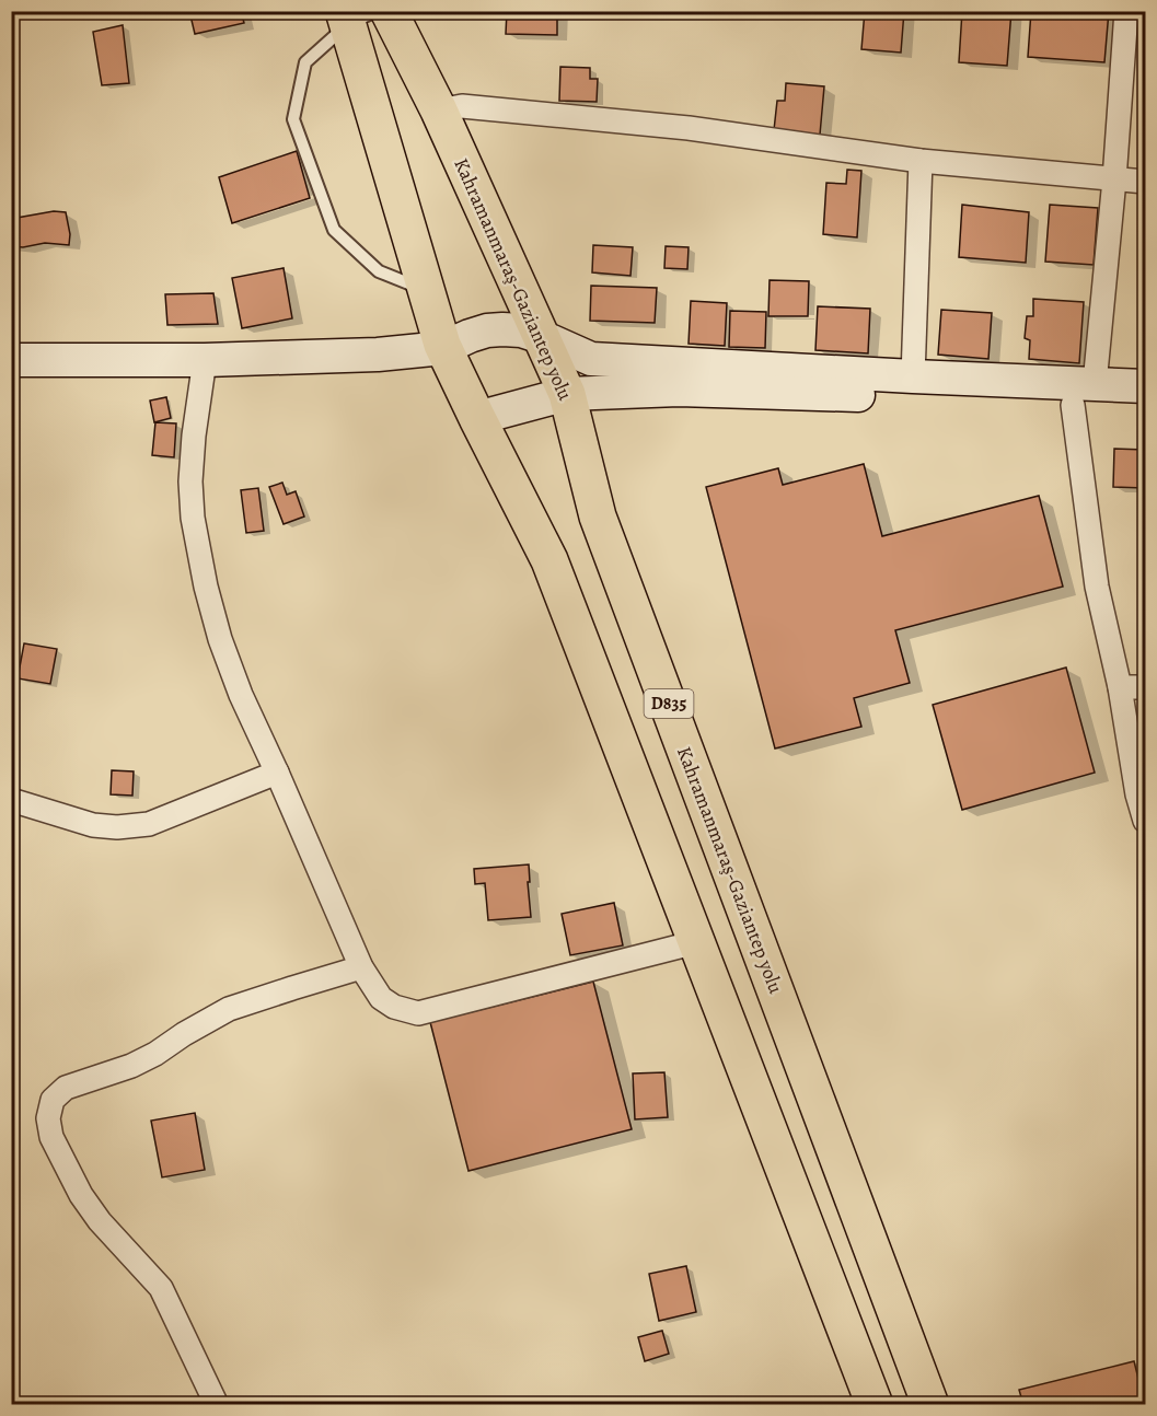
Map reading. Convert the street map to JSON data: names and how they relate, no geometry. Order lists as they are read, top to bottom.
{
  "streets": {
    "highway": ["Kahramanmaraş-Gaziantep yolu", "D835"]
  }
}
